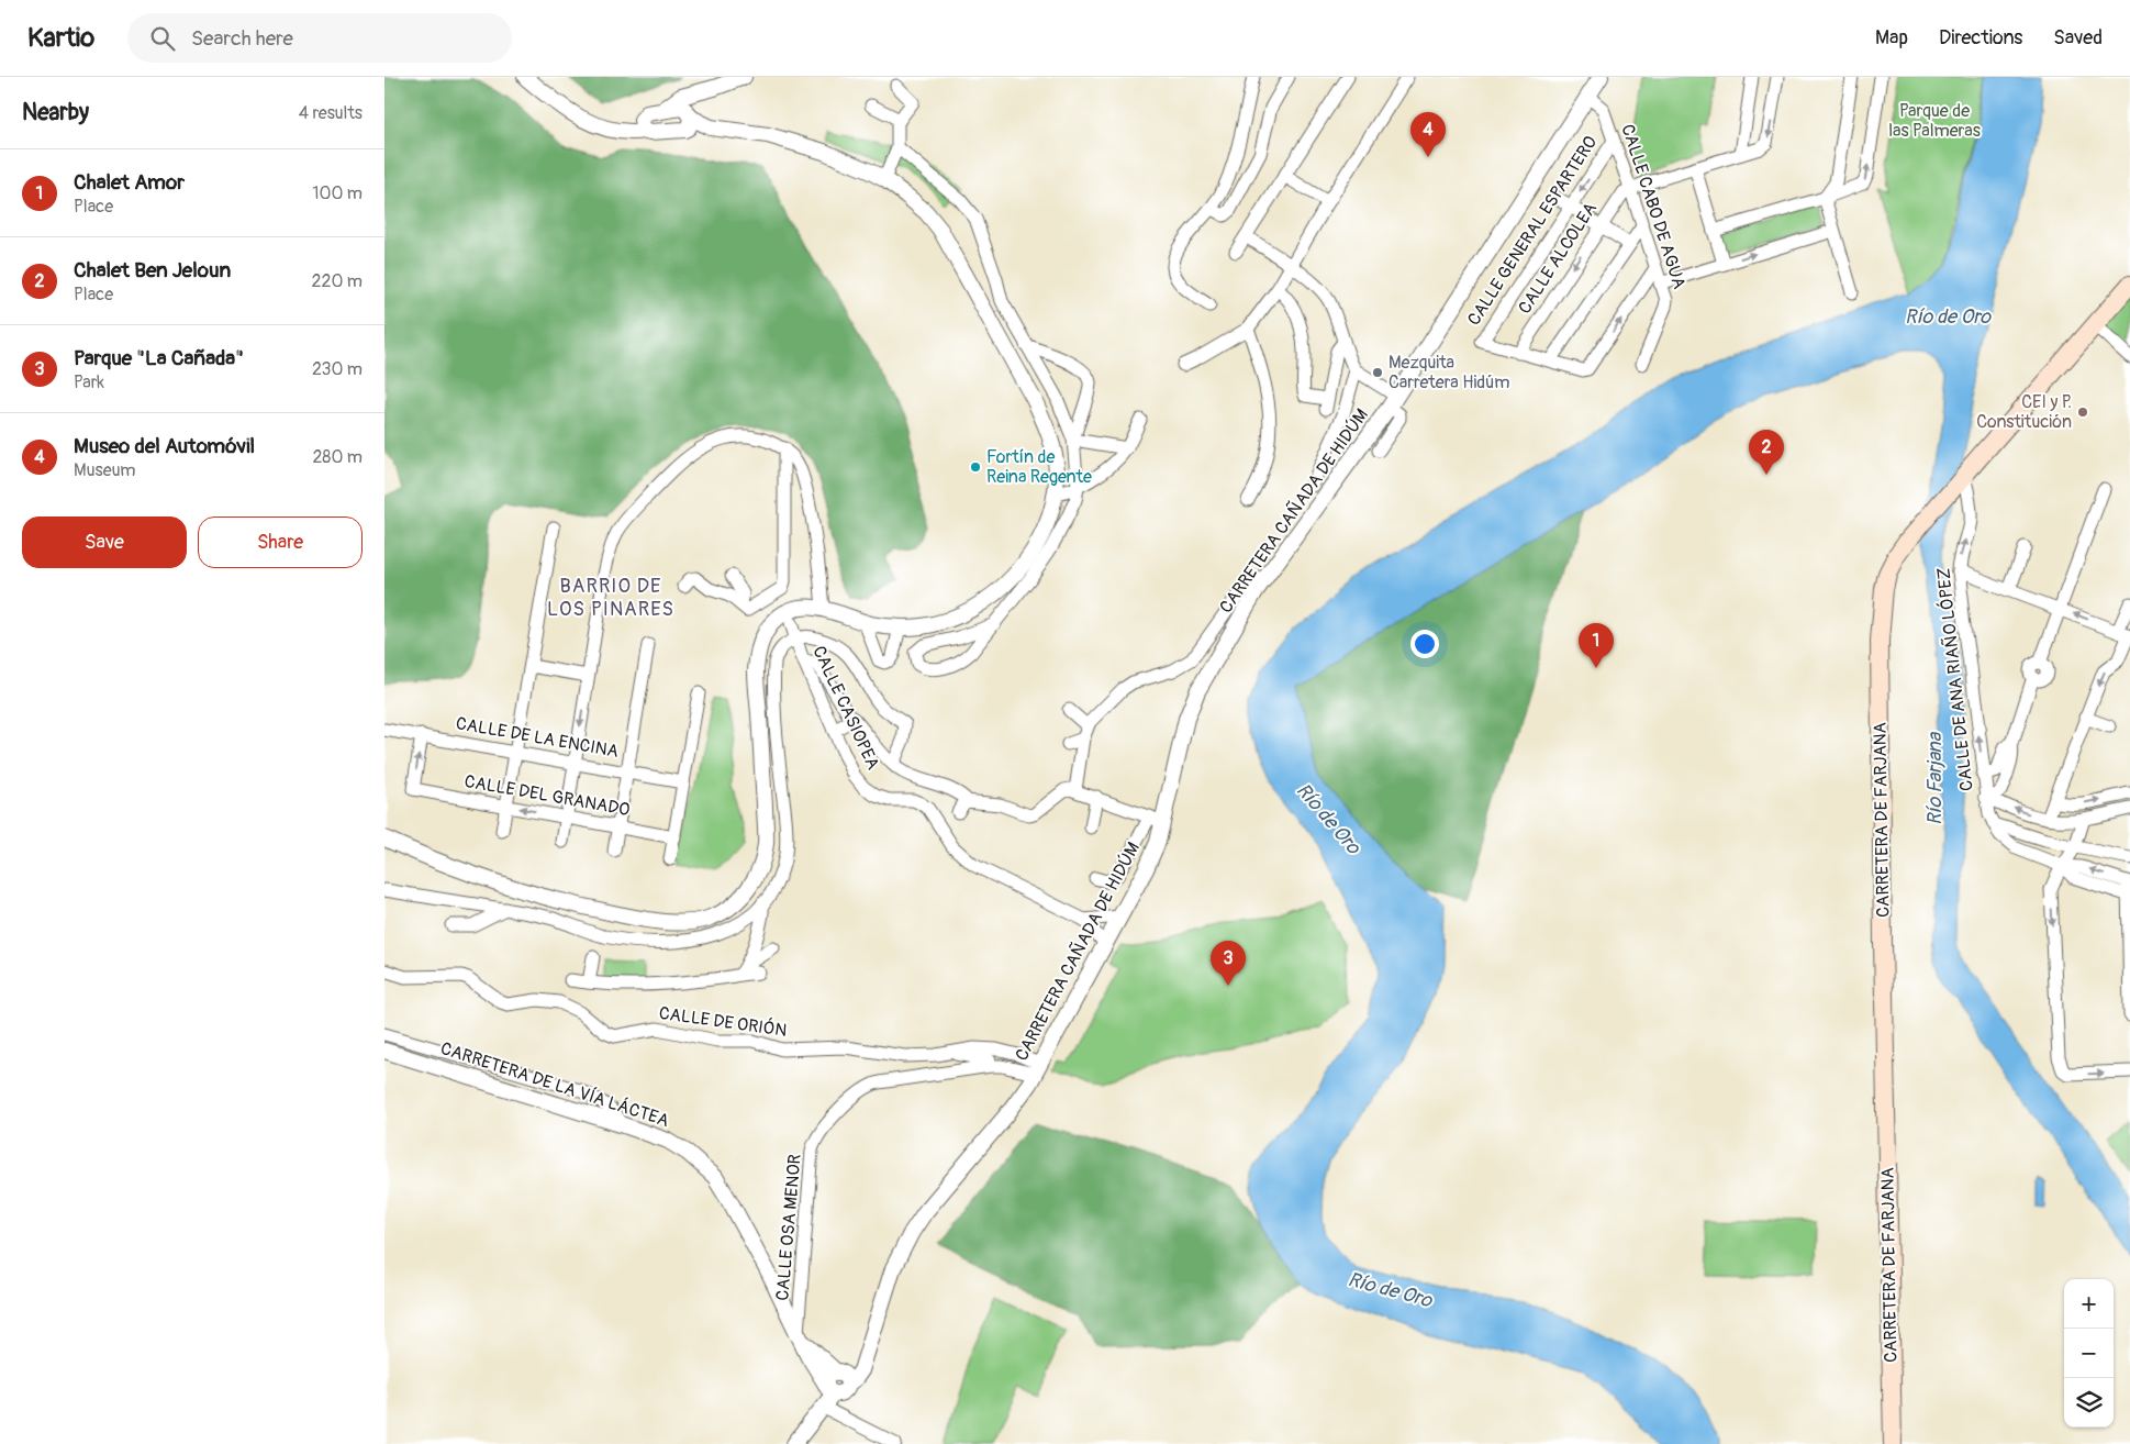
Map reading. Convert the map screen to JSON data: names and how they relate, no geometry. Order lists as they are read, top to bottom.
{
  "streets": {
    "main road": ["CARRETERA DE FARJANA"],
    "street": [
      "CALLE CABO DE AGUA",
      "CALLE GENERAL ESPARTERO",
      "CALLE ALCOLEA",
      "CARRETERA CAÑADA DE HIDÚM",
      "CALLE DE ANA RIAÑO LÓPEZ",
      "CALLE CASIOPEA",
      "CALLE DE LA ENCINA",
      "CALLE DEL GRANADO",
      "CALLE DE ORIÓN",
      "CARRETERA DE LA VÍA LÁCTEA",
      "CALLE OSA MENOR"
    ]
  },
  "crossings": [
    ["CALLE CABO DE AGUA", "CALLE GENERAL ESPARTERO"],
    ["CALLE CABO DE AGUA", "CALLE ALCOLEA"],
    ["CALLE CABO DE AGUA", "CARRETERA CAÑADA DE HIDÚM"],
    ["CALLE GENERAL ESPARTERO", "CALLE ALCOLEA"],
    ["CARRETERA CAÑADA DE HIDÚM", "CALLE CASIOPEA"],
    ["CARRETERA CAÑADA DE HIDÚM", "CALLE DE ORIÓN"],
    ["CARRETERA CAÑADA DE HIDÚM", "CARRETERA DE LA VÍA LÁCTEA"],
    ["CARRETERA CAÑADA DE HIDÚM", "CALLE OSA MENOR"],
    ["CALLE DE ANA RIAÑO LÓPEZ", "CARRETERA DE FARJANA"],
    ["CALLE DE LA ENCINA", "CALLE DEL GRANADO"],
    ["CALLE DE ORIÓN", "CALLE OSA MENOR"],
    ["CARRETERA DE LA VÍA LÁCTEA", "CALLE OSA MENOR"]
  ],
  "one_way": ["CALLE DE ANA RIAÑO LÓPEZ"],
  "districts": ["BARRIO DE LOS PINARES"],
  "water": ["Río de Oro", "Río Farjana"],
  "parks": ["Parque de las Palmeras"],
  "places": ["Mezquita Carretera Hidúm", "CEI y P. Constitución", "Fortín de Reina Regente"],
  "page": {
    "header": "Kartio",
    "search": "Search here",
    "nav": ["Map", "Directions", "Saved"],
    "heading": ["Nearby", "4 results"],
    "pins": [
      "4",
      "2",
      "1",
      "3"
    ],
    "list": [
      {
        "mark": "1",
        "name": "Chalet Amor",
        "note": "Place",
        "value": "100 m"
      },
      {
        "mark": "2",
        "name": "Chalet Ben Jeloun",
        "note": "Place",
        "value": "220 m"
      },
      {
        "mark": "3",
        "name": "Parque \"La Cañada\"",
        "note": "Park",
        "value": "230 m"
      },
      {
        "mark": "4",
        "name": "Museo del Automóvil",
        "note": "Museum",
        "value": "280 m"
      }
    ],
    "buttons": ["Save", "Share"],
    "map_buttons": ["+", "−"]
  }
}
